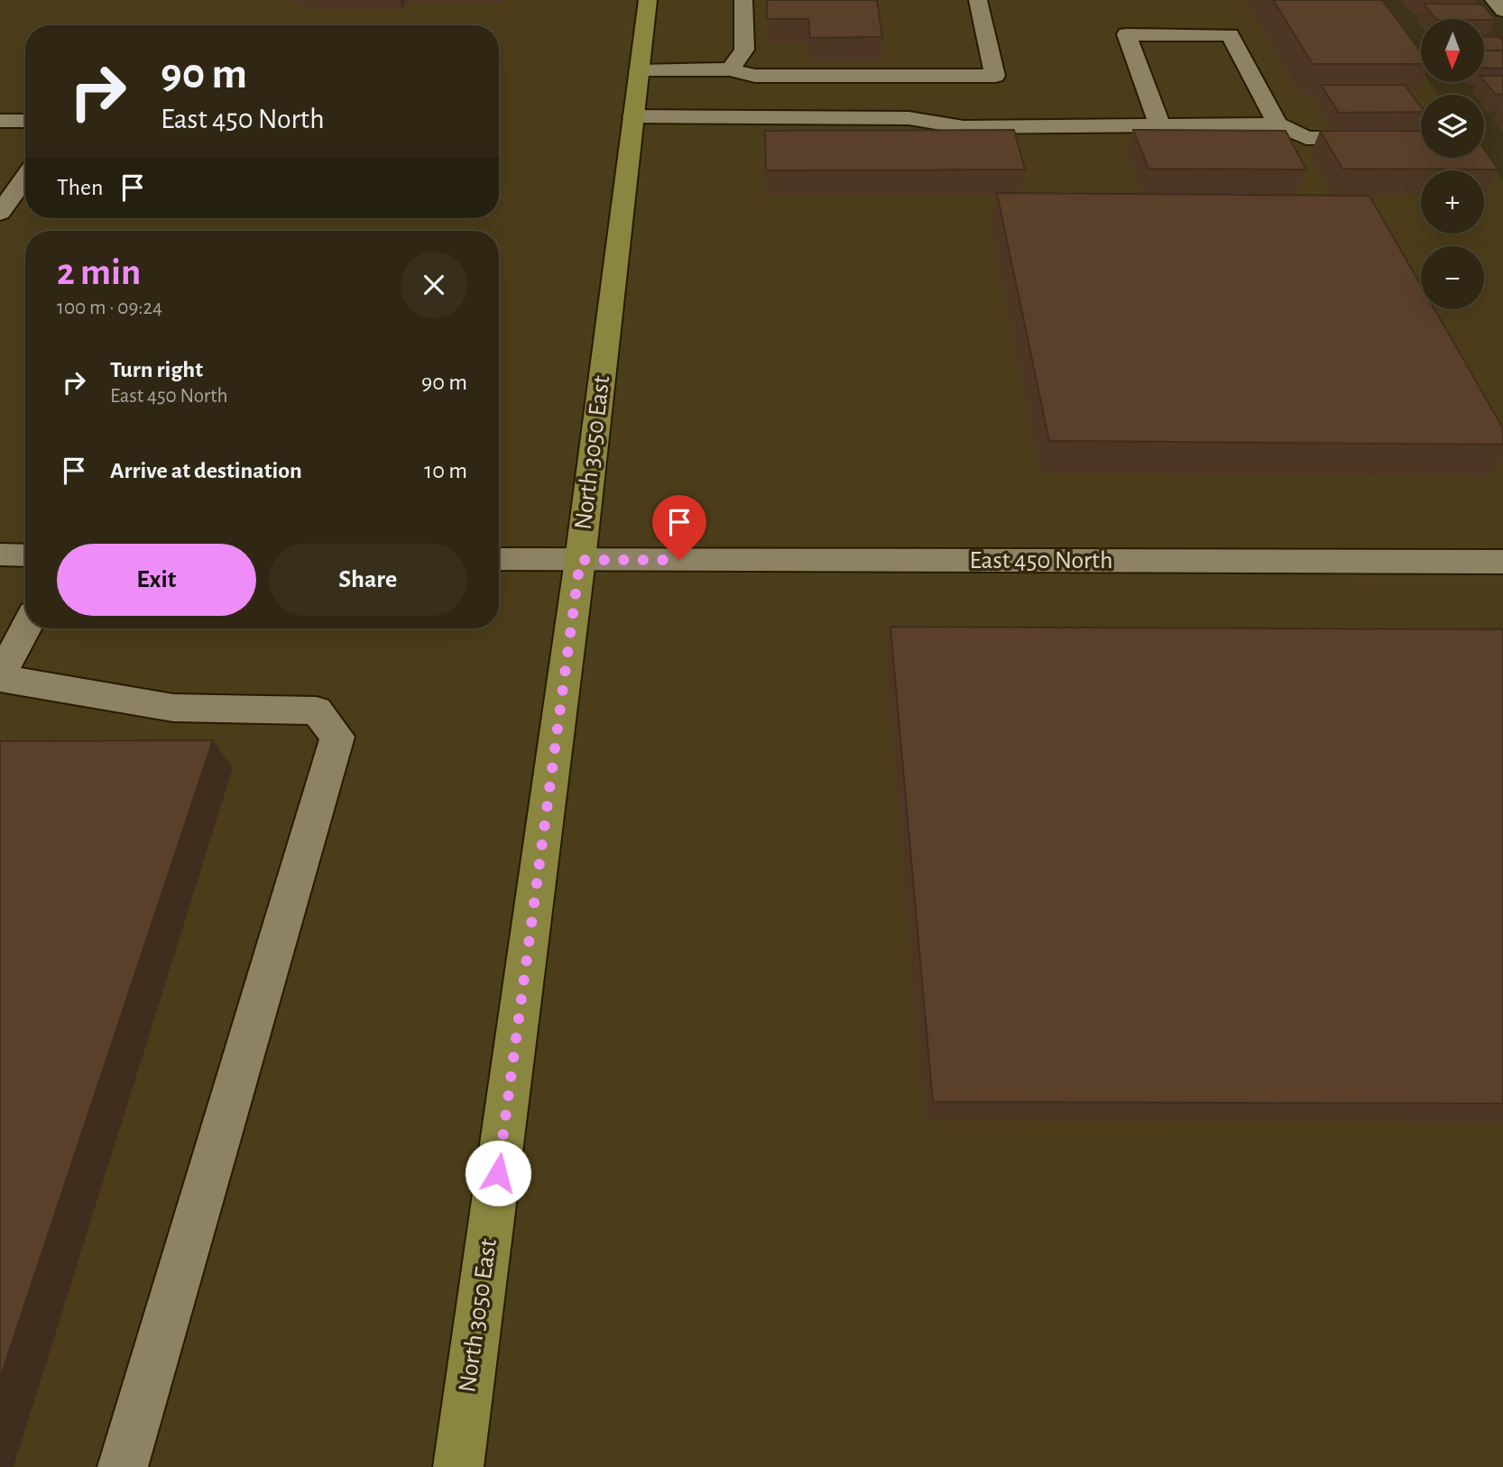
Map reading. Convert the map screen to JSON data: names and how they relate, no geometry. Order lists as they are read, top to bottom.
{
  "streets": {
    "main road": ["North 3050 East"],
    "street": ["East 450 North"]
  },
  "crossings": [
    ["North 3050 East", "East 450 North"]
  ],
  "north": "bottom",
  "page": {
    "map_buttons": ["+", "−"],
    "turn": ["90 m", "East 450 North"],
    "then": "Then",
    "heading": ["2 min", "100 m · 09:24"],
    "list": [
      {
        "name": "Turn right",
        "note": "East 450 North",
        "value": "90 m"
      },
      {
        "name": "Arrive at destination",
        "value": "10 m"
      }
    ],
    "buttons": ["Exit", "Share"]
  }
}
